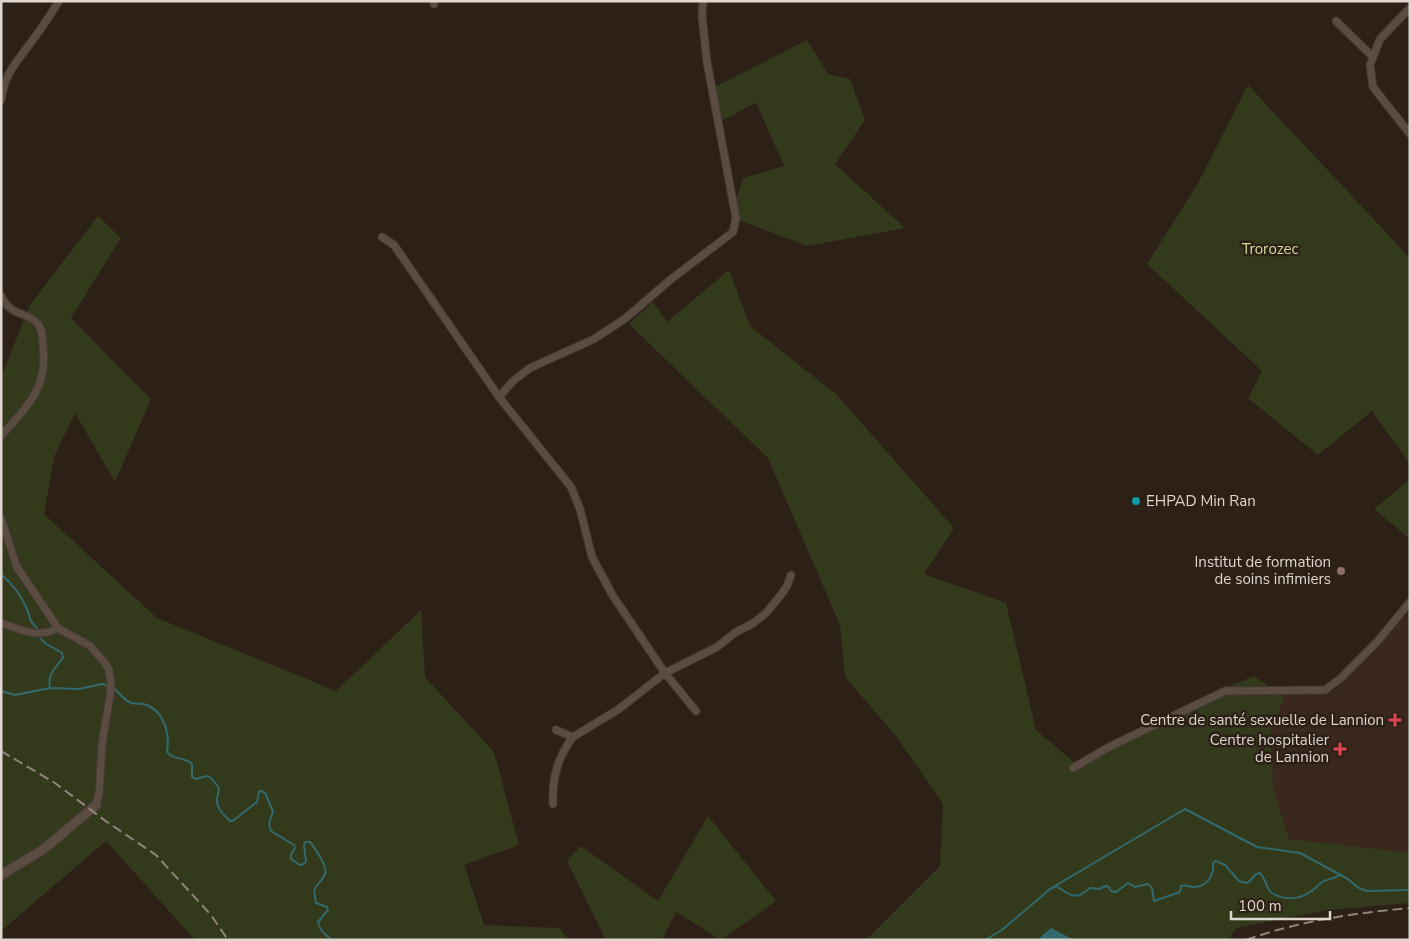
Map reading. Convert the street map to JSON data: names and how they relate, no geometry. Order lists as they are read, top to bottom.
{
  "parks": ["Trorozec"],
  "places": {
    "other": ["EHPAD Min Ran", "Institut de formation de soins infimiers"],
    "health": ["Centre de santé sexuelle de Lannion", "Centre hospitalier de Lannion"]
  },
  "scale_bar": "100 m"
}
